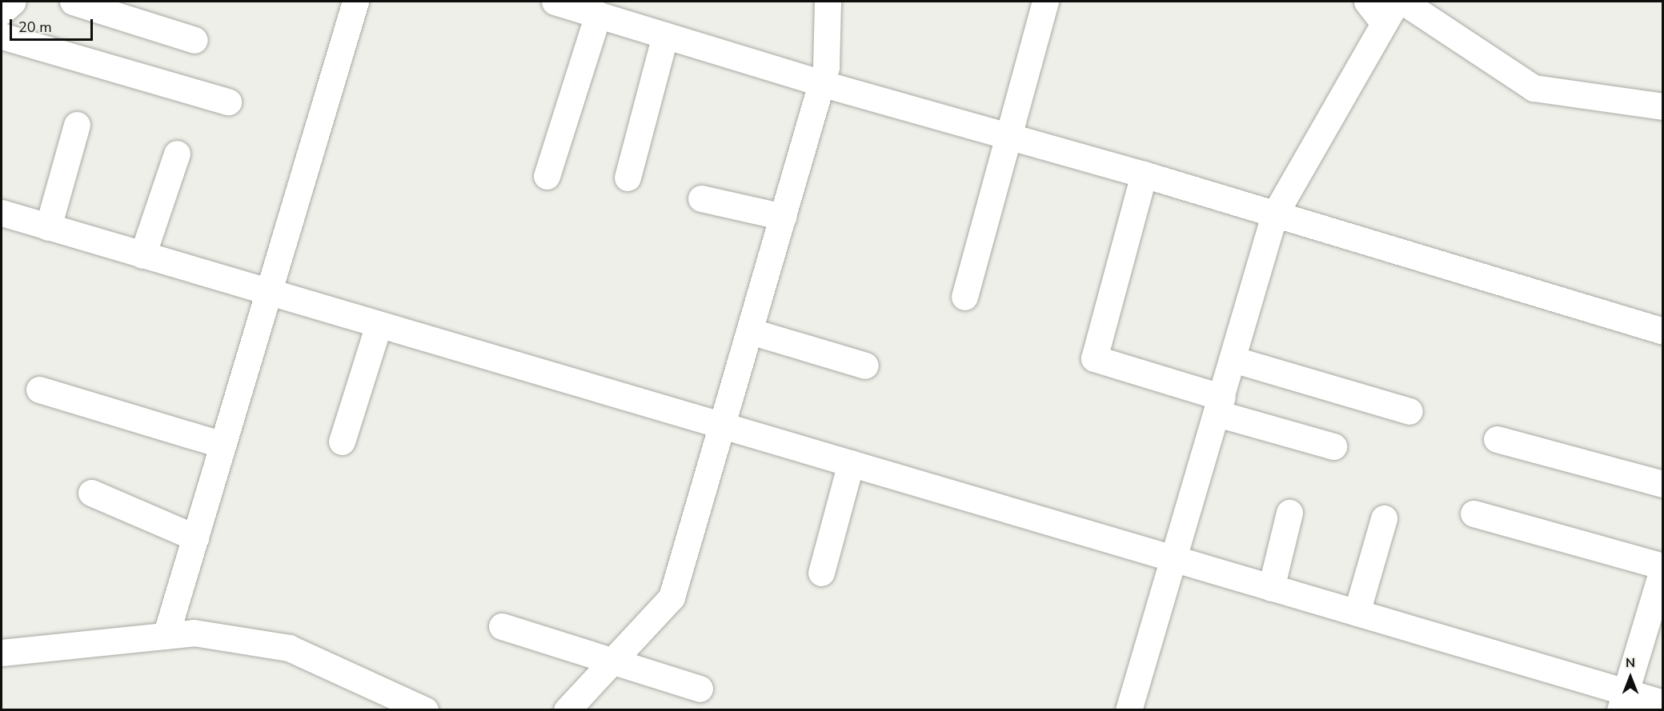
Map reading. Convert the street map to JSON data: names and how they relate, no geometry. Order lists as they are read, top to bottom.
{
  "scale_bar": "20 m",
  "north": "top"
}
